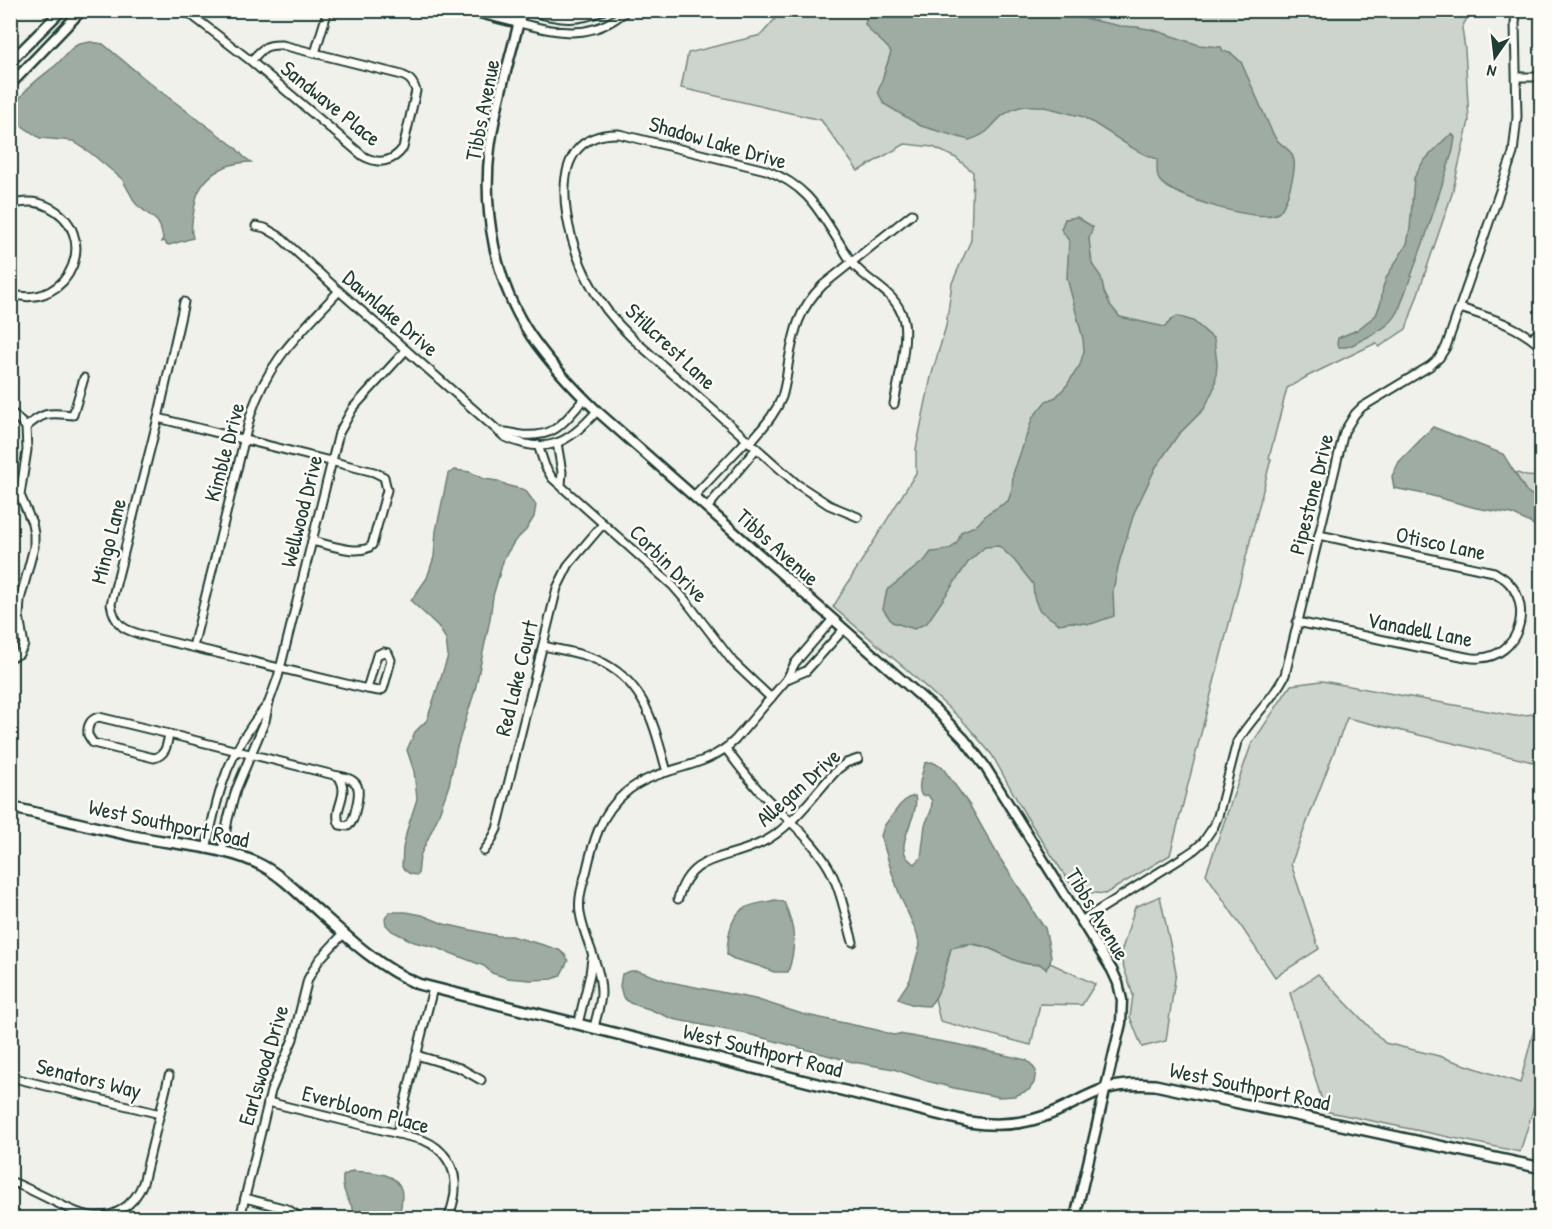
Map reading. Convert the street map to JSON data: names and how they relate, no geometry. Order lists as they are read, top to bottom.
{
  "streets": {
    "main road": ["West Southport Road"],
    "street": [
      "Sandwave Place",
      "Tibbs Avenue",
      "Shadow Lake Drive",
      "Dawnlake Drive",
      "Stillcrest Lane",
      "Kimble Drive",
      "Pipestone Drive",
      "Wellwood Drive",
      "Mingo Lane",
      "Otisco Lane",
      "Corbin Drive",
      "Vanadell Lane",
      "Red Lake Court",
      "Allegan Drive",
      "Earlswood Drive",
      "Senators Way",
      "Everbloom Place"
    ]
  },
  "crossings": [
    ["Tibbs Avenue", "Dawnlake Drive"],
    ["Tibbs Avenue", "Pipestone Drive"],
    ["Tibbs Avenue", "West Southport Road"],
    ["Shadow Lake Drive", "Stillcrest Lane"],
    ["Dawnlake Drive", "Kimble Drive"],
    ["Dawnlake Drive", "Wellwood Drive"],
    ["Dawnlake Drive", "Corbin Drive"],
    ["Kimble Drive", "Mingo Lane"],
    ["Pipestone Drive", "Otisco Lane"],
    ["Pipestone Drive", "Vanadell Lane"],
    ["Wellwood Drive", "Mingo Lane"],
    ["Wellwood Drive", "West Southport Road"],
    ["Otisco Lane", "Vanadell Lane"],
    ["Corbin Drive", "Red Lake Court"],
    ["West Southport Road", "Earlswood Drive"],
    ["Earlswood Drive", "Everbloom Place"]
  ],
  "north": "bottom"
}
